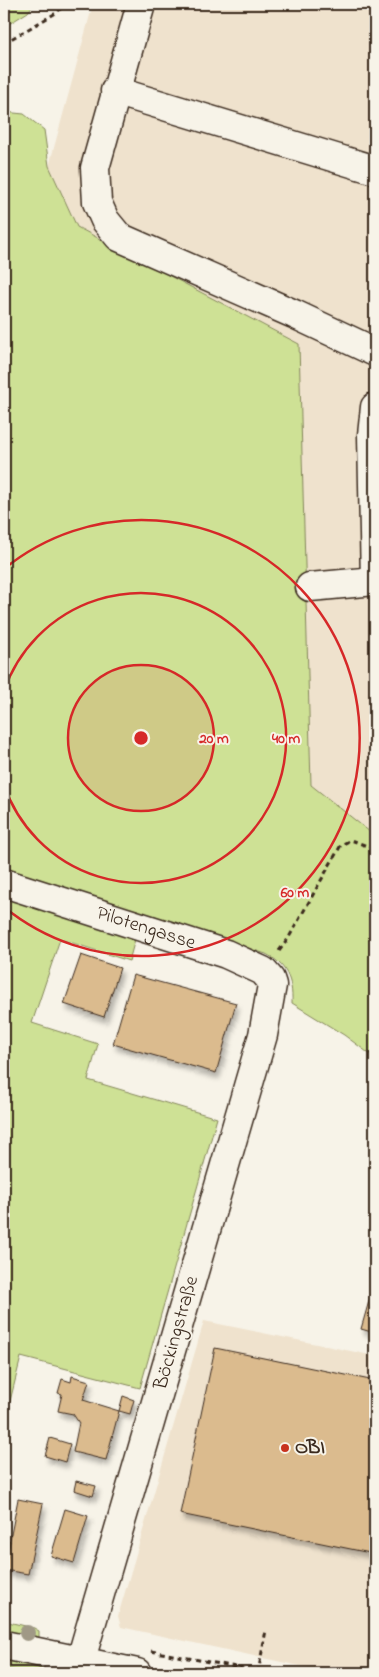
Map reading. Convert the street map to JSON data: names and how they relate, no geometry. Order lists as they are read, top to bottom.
{
  "streets": {
    "street": ["Pilotengasse", "Böckingstraße"]
  },
  "crossings": [
    ["Pilotengasse", "Böckingstraße"]
  ],
  "places": ["OBI"],
  "rings": ["20 m", "40 m", "60 m"]
}
